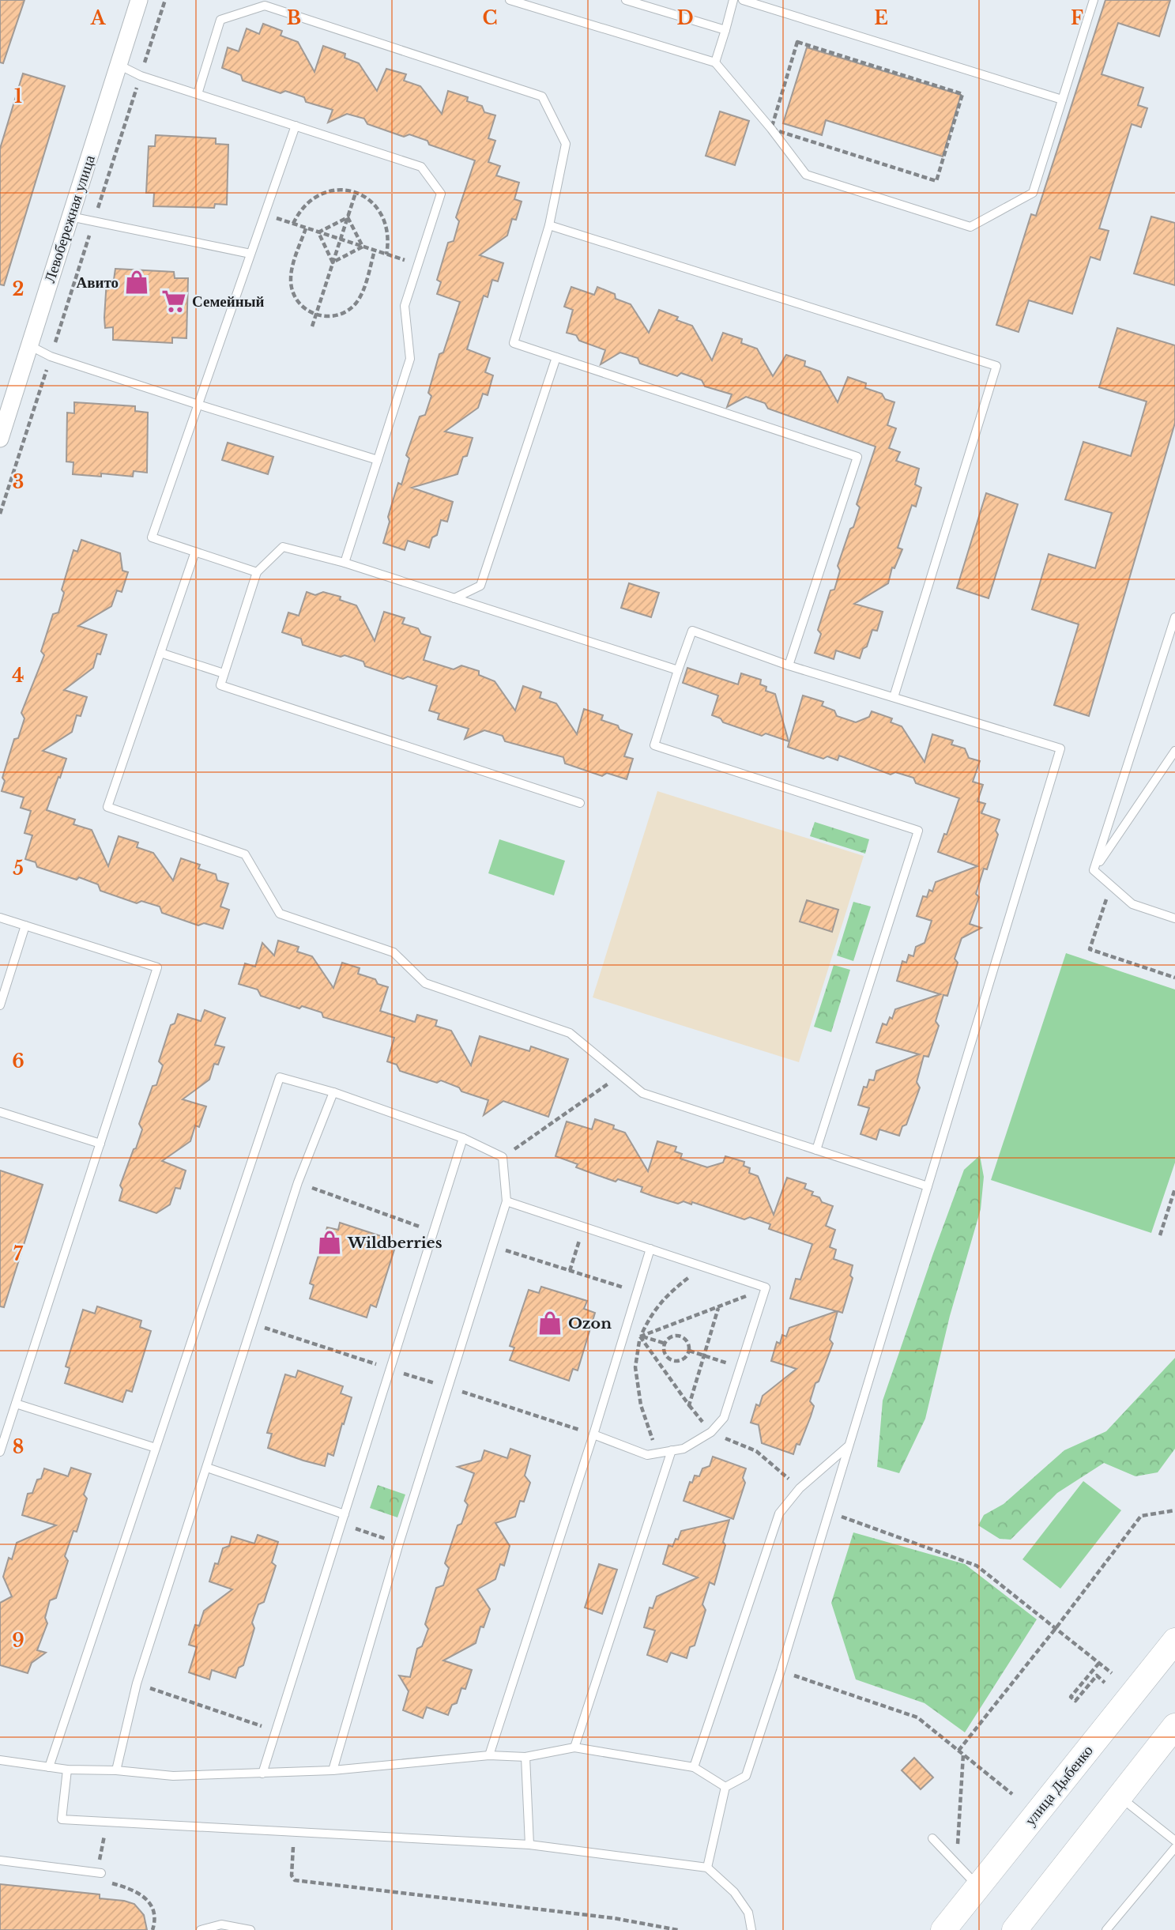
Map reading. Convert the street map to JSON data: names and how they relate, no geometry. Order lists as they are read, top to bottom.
{
  "streets": {
    "main road": ["улица Дыбенко"],
    "street": ["Левобережная улица"]
  },
  "places": {
    "shop": ["Авито", "Wildberries", "Ozon"],
    "supermarket": ["Семейный"]
  },
  "grid": {
    "columns": [
      "A",
      "B",
      "C",
      "D",
      "E",
      "F"
    ],
    "rows": [
      "1",
      "2",
      "3",
      "4",
      "5",
      "6",
      "7",
      "8",
      "9"
    ]
  }
}
